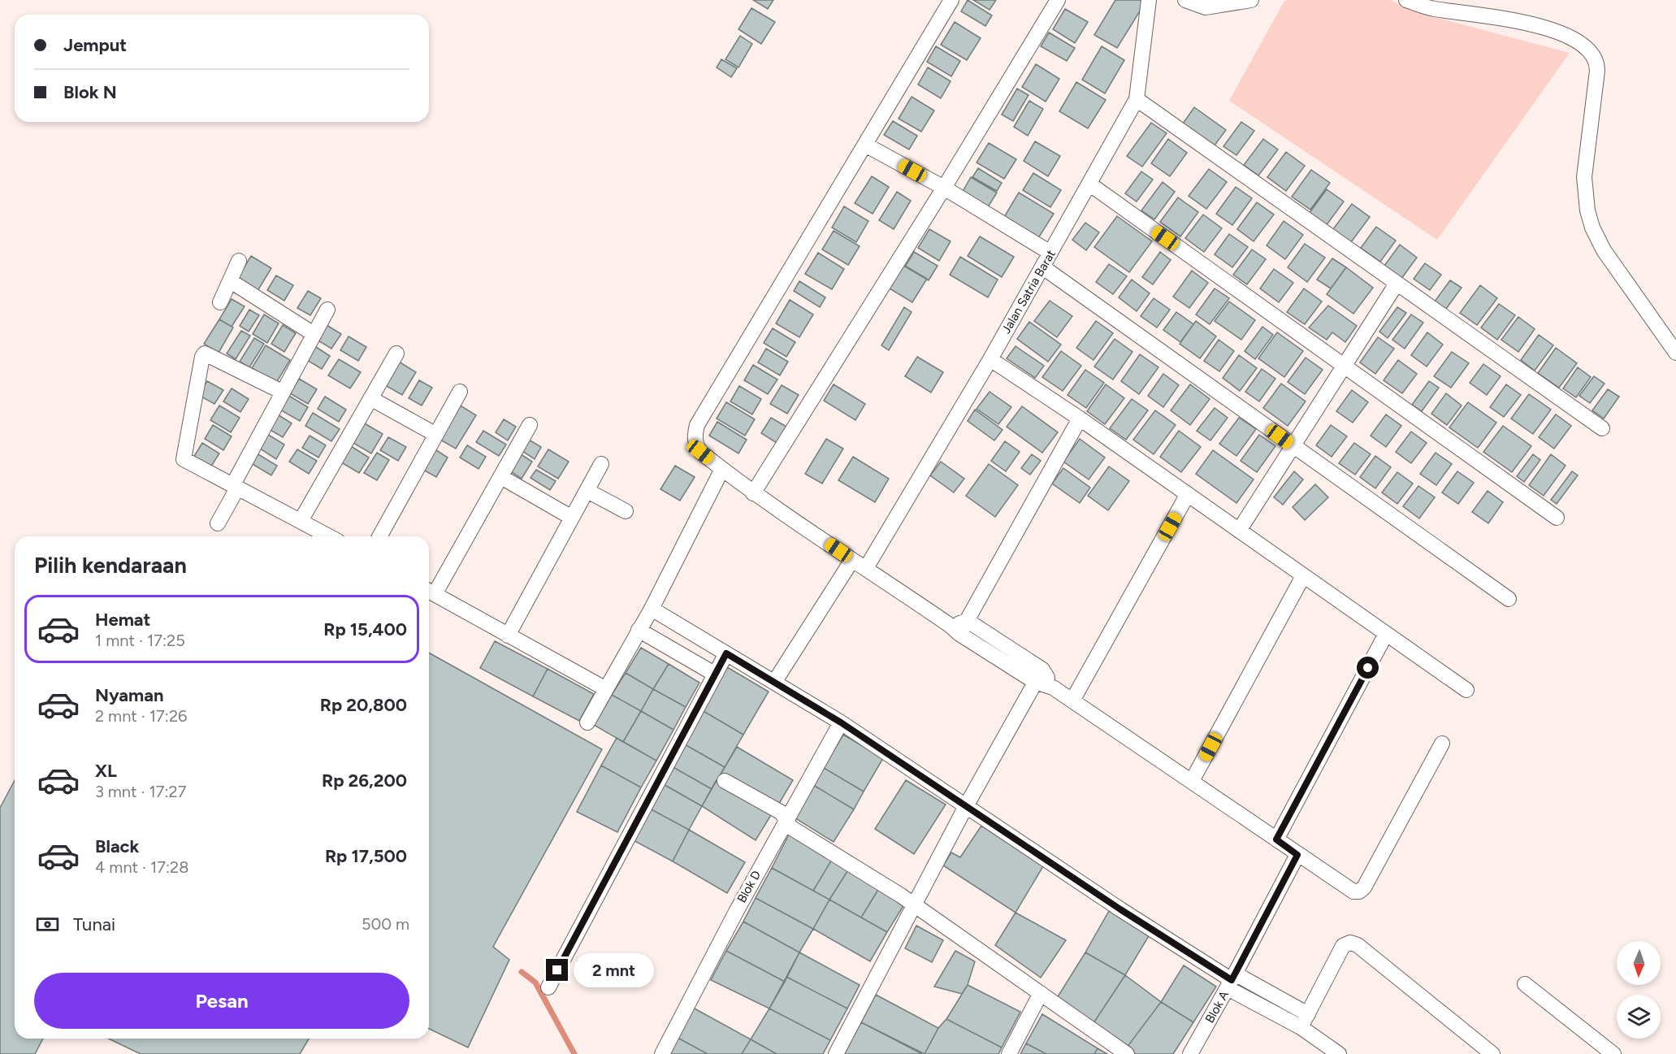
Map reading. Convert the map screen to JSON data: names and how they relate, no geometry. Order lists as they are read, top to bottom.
{
  "streets": {
    "street": ["Jalan Satria Barat", "Blok D", "Blok A"]
  },
  "north": "bottom",
  "page": {
    "banner": ["Jemput", "Blok N"],
    "heading": "Pilih kendaraan",
    "list": [
      {
        "name": "Hemat",
        "note": "1 mnt · 17:25",
        "value": "Rp 15,400"
      },
      {
        "name": "Nyaman",
        "note": "2 mnt · 17:26",
        "value": "Rp 20,800"
      },
      {
        "name": "XL",
        "note": "3 mnt · 17:27",
        "value": "Rp 26,200"
      },
      {
        "name": "Black",
        "note": "4 mnt · 17:28",
        "value": "Rp 17,500"
      }
    ],
    "pay": ["Tunai", "500 m"],
    "bubble": "2 mnt",
    "buttons": "Pesan"
  }
}
